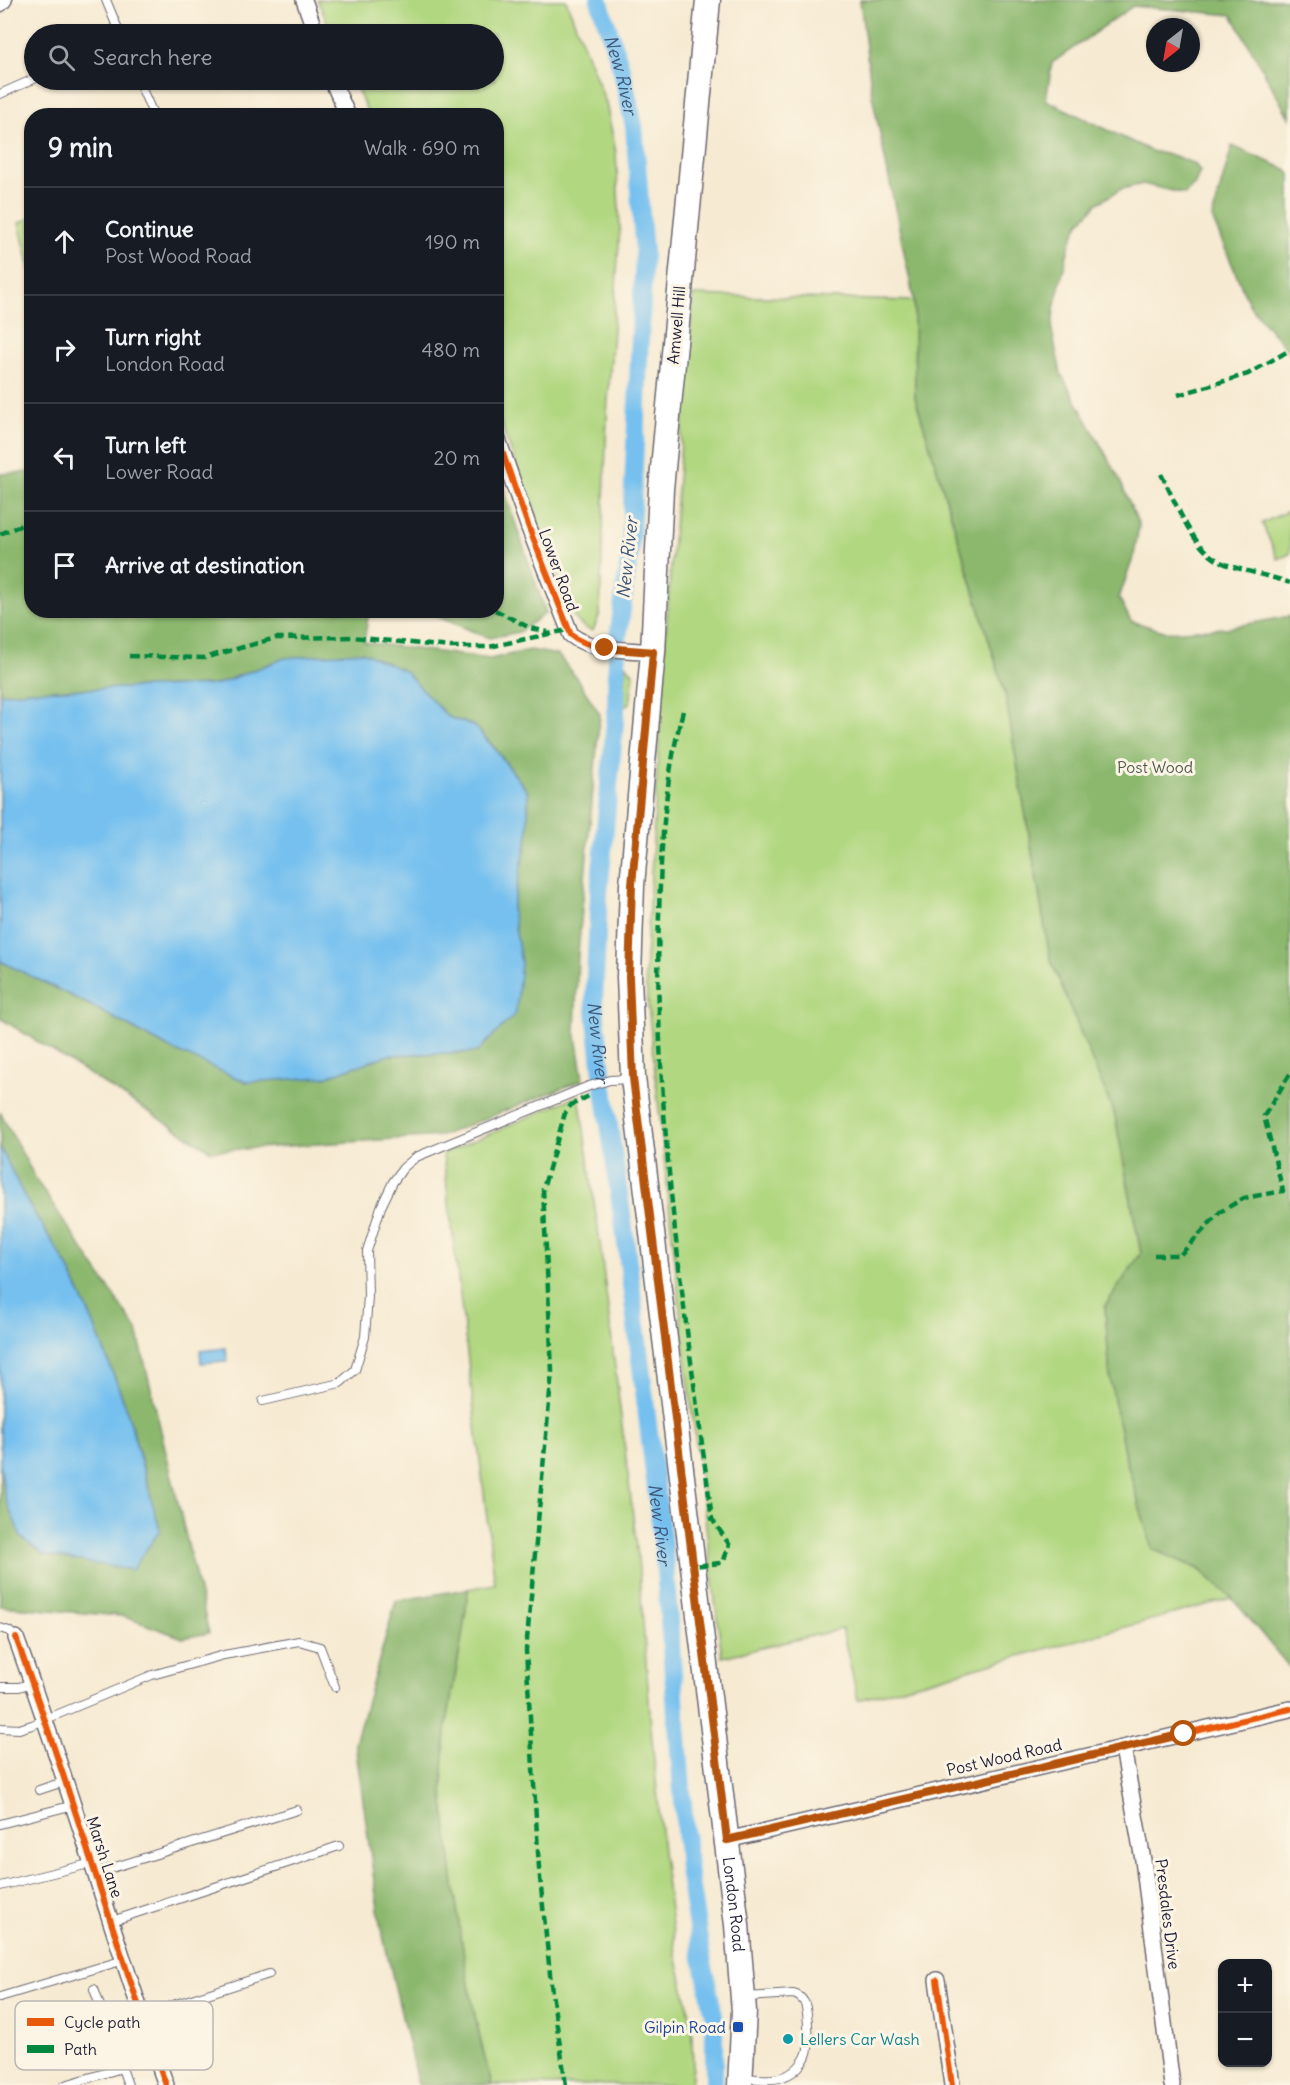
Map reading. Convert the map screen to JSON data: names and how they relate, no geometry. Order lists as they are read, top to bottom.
{
  "streets": {
    "main road": ["Amwell Hill", "London Road"],
    "street": [
      "Lower Road",
      "Post Wood Road",
      "Marsh Lane",
      "Presdales Drive"
    ]
  },
  "crossings": [
    ["Amwell Hill", "Lower Road"],
    ["Amwell Hill", "London Road"],
    ["Lower Road", "London Road"],
    ["Post Wood Road", "London Road"],
    ["Post Wood Road", "Presdales Drive"]
  ],
  "water": ["New River"],
  "parks": ["Post Wood"],
  "places": {
    "transit": ["Gilpin Road"],
    "other": ["Lellers Car Wash"]
  },
  "legend": ["Cycle path", "Path"],
  "north": "bottom left",
  "page": {
    "search": "Search here",
    "heading": ["9 min", "Walk · 690 m"],
    "list": [
      ["Continue", "Post Wood Road", "190 m"],
      ["Turn right", "London Road", "480 m"],
      ["Turn left", "Lower Road", "20 m"],
      "Arrive at destination"
    ],
    "map_buttons": ["+", "−"]
  }
}
